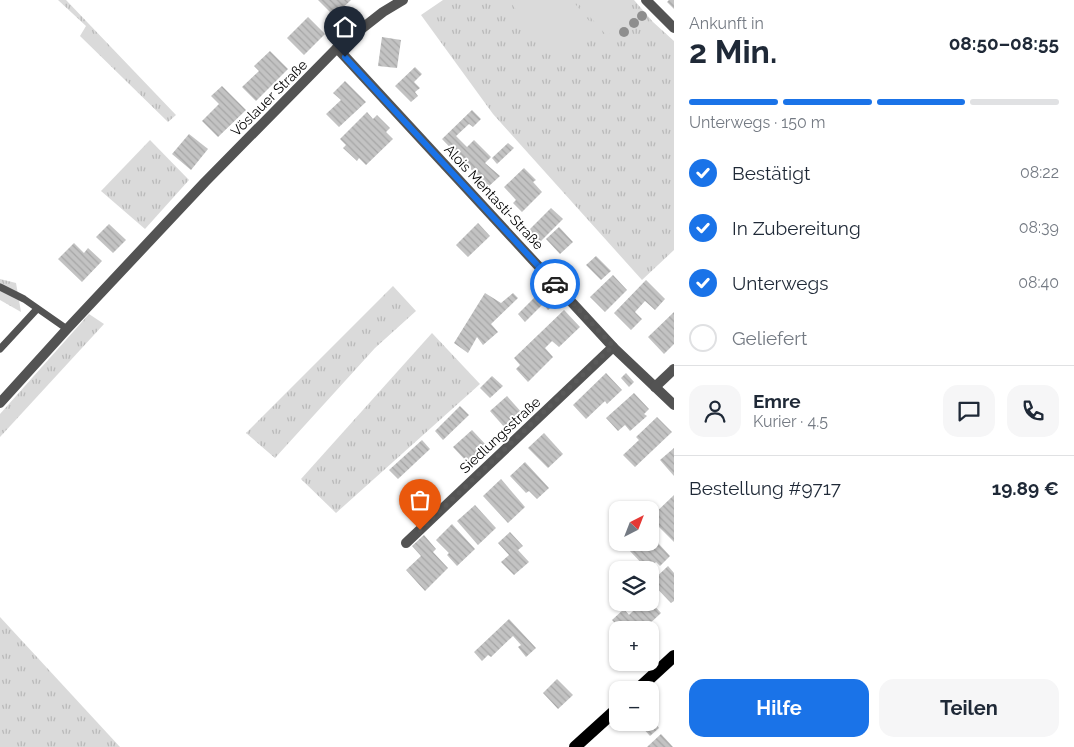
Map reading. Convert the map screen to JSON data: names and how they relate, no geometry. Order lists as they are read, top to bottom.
{
  "streets": {
    "street": ["Vöslauer Straße", "Alois Mentasti-Straße", "Siedlungsstraße"]
  },
  "crossings": [
    ["Vöslauer Straße", "Alois Mentasti-Straße"],
    ["Alois Mentasti-Straße", "Siedlungsstraße"]
  ],
  "north": "top right",
  "page": {
    "heading": ["2 Min.", "Ankunft in", "08:50–08:55"],
    "panel": [
      "Emre",
      "Kurier · 4.5",
      "Bestellung #9717",
      "19.89 €"
    ],
    "bar": "Unterwegs · 150 m",
    "list": [
      ["Bestätigt", "08:22"],
      ["In Zubereitung", "08:39"],
      ["Unterwegs", "08:40"],
      "Geliefert"
    ],
    "map_buttons": ["+", "−"],
    "buttons": ["Hilfe", "Teilen"]
  }
}
